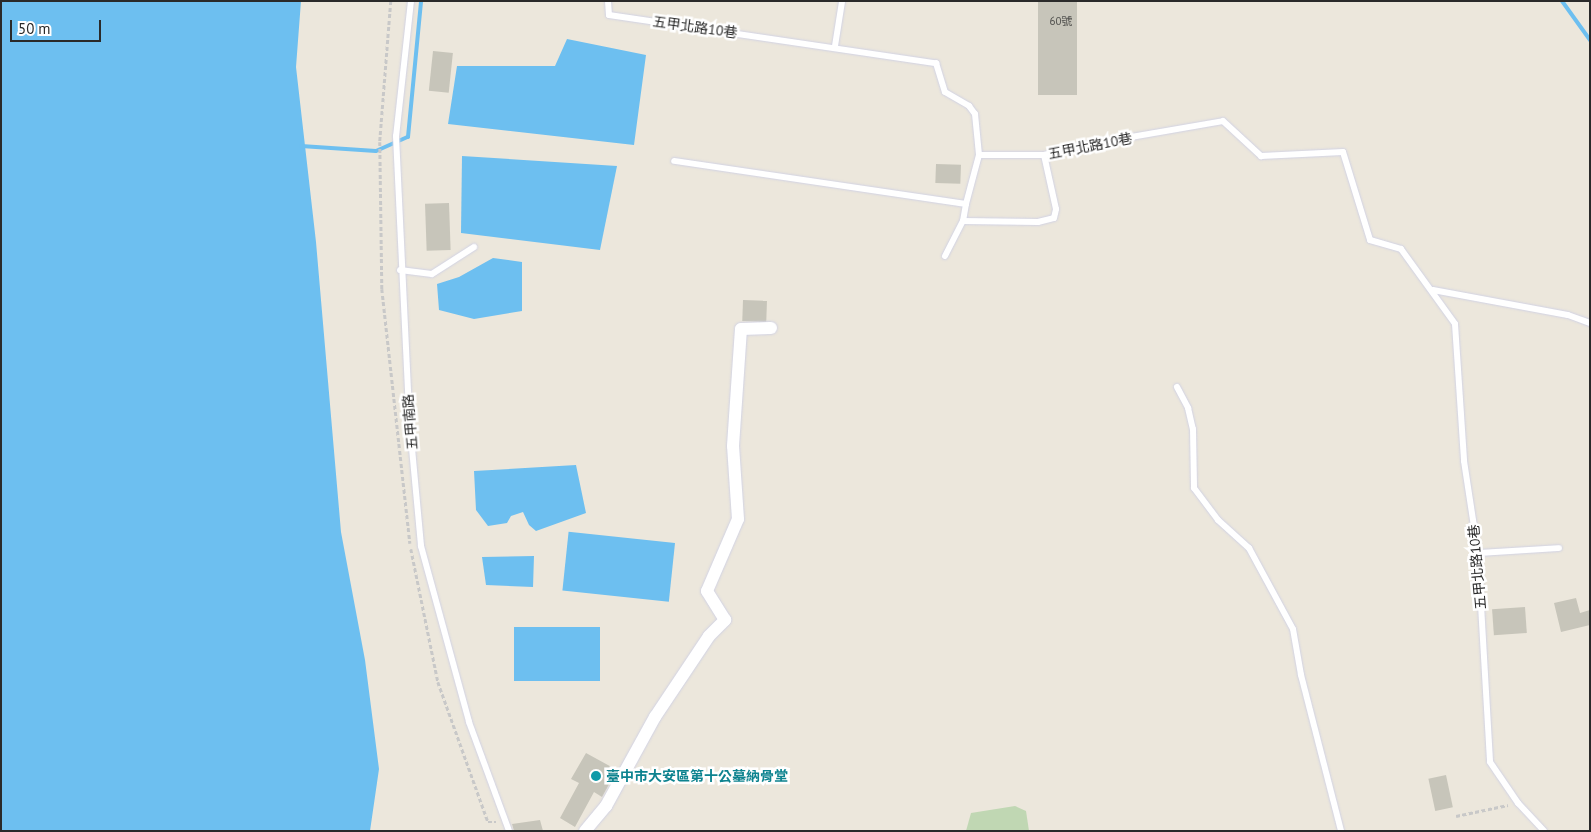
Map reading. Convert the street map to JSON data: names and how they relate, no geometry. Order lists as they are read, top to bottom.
{
  "streets": {
    "lane": ["五甲北路10巷", "五甲南路"]
  },
  "places": ["臺中市大安區第十公墓納骨堂"],
  "house_numbers": ["60號"],
  "scale_bar": "50 m"
}
